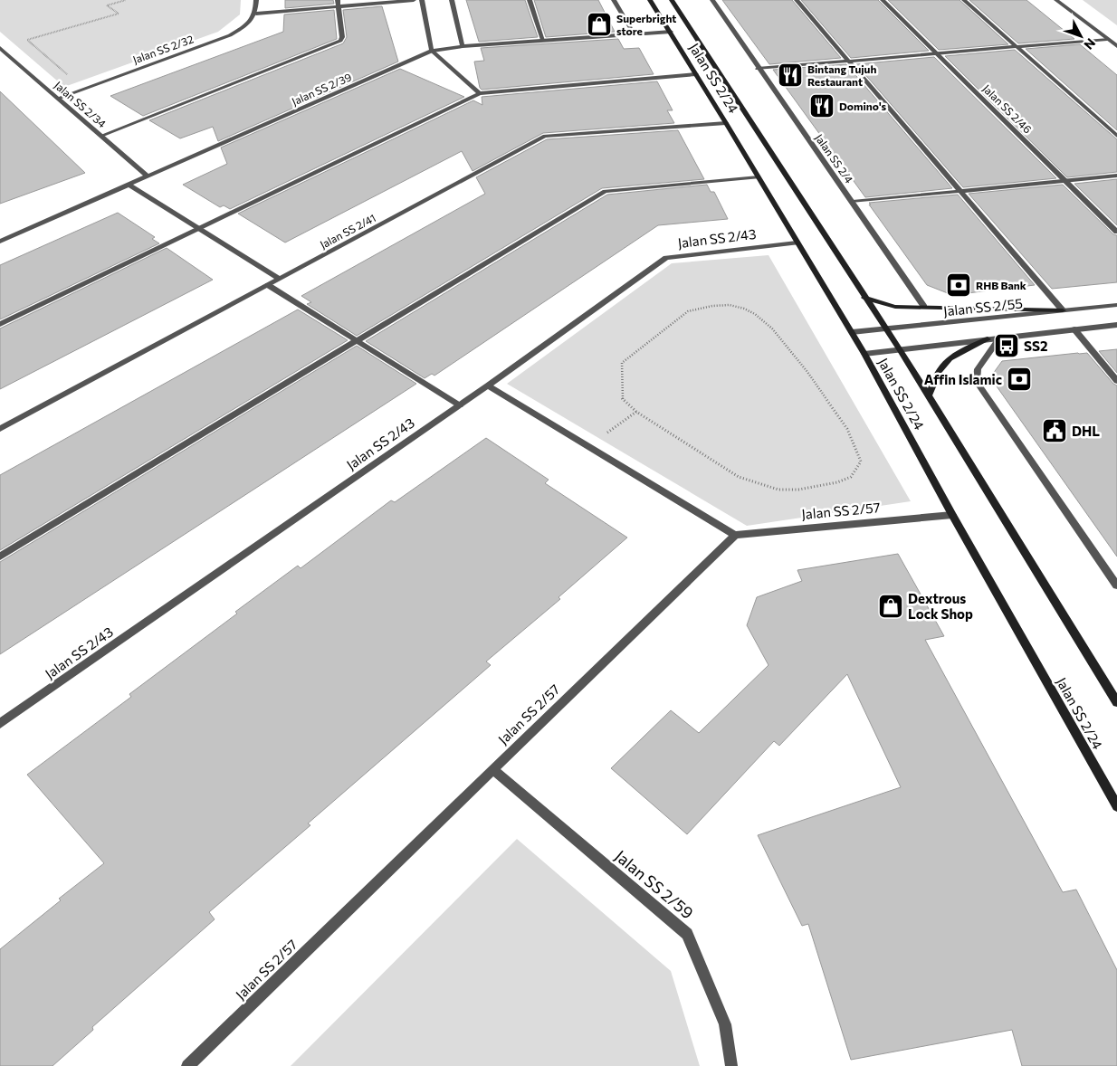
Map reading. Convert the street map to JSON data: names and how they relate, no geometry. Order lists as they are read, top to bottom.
{
  "streets": {
    "main road": ["Jalan SS 2/24"],
    "street": [
      "Jalan SS 2/32",
      "Jalan SS 2/39",
      "Jalan SS 2/34",
      "Jalan SS 2/46",
      "Jalan SS 2/4",
      "Jalan SS 2/41",
      "Jalan SS 2/43",
      "Jalan SS 2/55",
      "Jalan SS 2/57",
      "Jalan SS 2/59"
    ]
  },
  "crossings": [
    ["Jalan SS 2/32", "Jalan SS 2/34"],
    ["Jalan SS 2/24", "Jalan SS 2/39"],
    ["Jalan SS 2/24", "Jalan SS 2/41"],
    ["Jalan SS 2/24", "Jalan SS 2/43"],
    ["Jalan SS 2/24", "Jalan SS 2/55"],
    ["Jalan SS 2/24", "Jalan SS 2/57"],
    ["Jalan SS 2/39", "Jalan SS 2/34"],
    ["Jalan SS 2/57", "Jalan SS 2/59"]
  ],
  "places": {
    "shop": ["Superbright store", "Dextrous Lock Shop"],
    "restaurant": ["Bintang Tujuh Restaurant", "Domino's"],
    "bank": ["RHB Bank", "Affin Islamic"],
    "bus stop": ["SS2"],
    "public building": ["DHL"]
  },
  "north": "bottom right"
}
